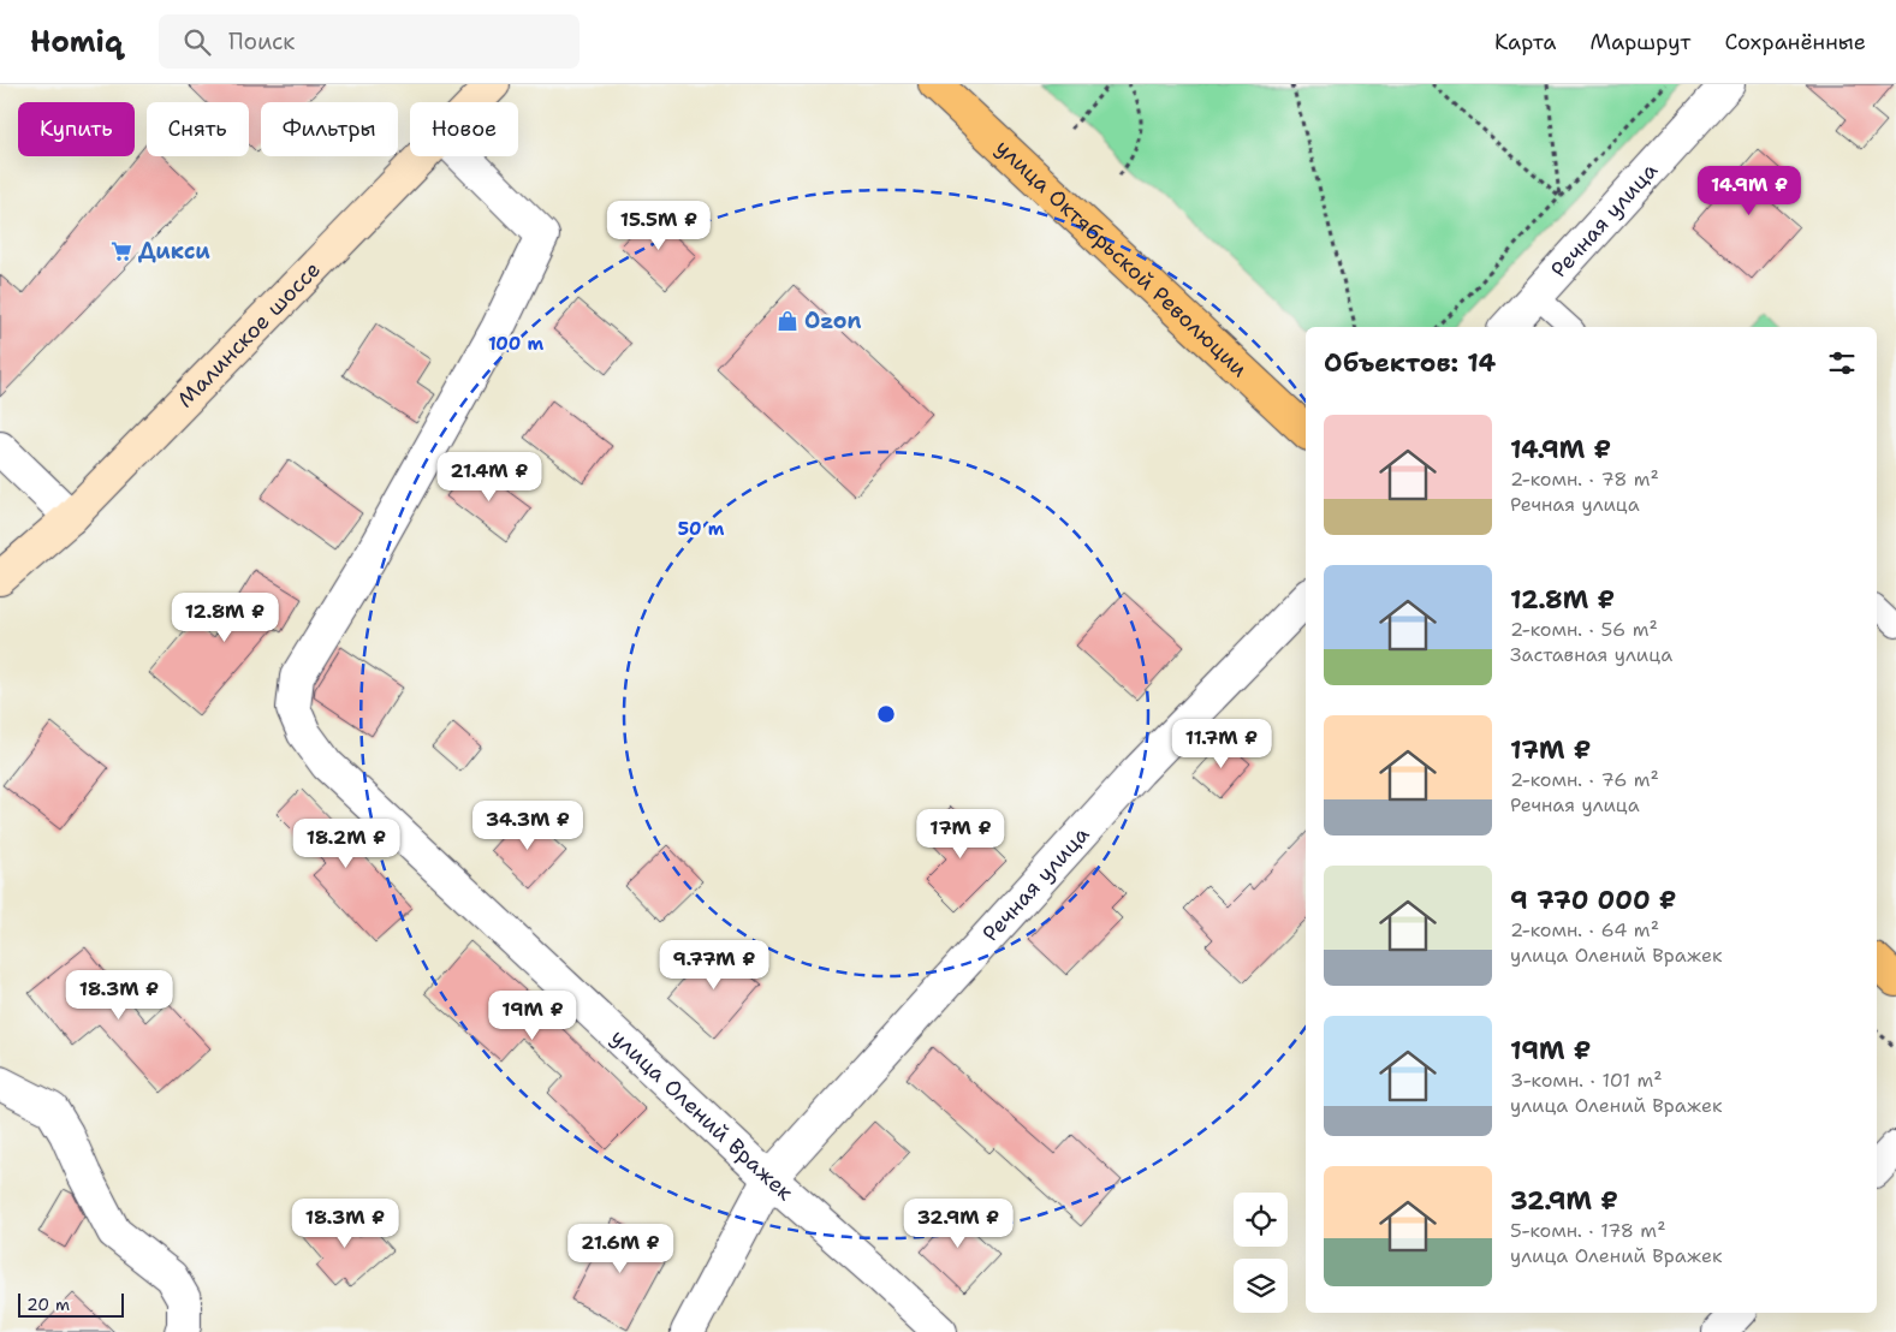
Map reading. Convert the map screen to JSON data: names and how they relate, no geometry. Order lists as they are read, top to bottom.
{
  "streets": {
    "main road": ["улица Октябрьской Революции", "Малинское шоссе"],
    "street": ["Речная улица", "улица Олений Вражек"]
  },
  "crossings": [
    ["Речная улица", "улица Олений Вражек"]
  ],
  "places": {
    "supermarket": ["Дикси"],
    "shop": ["Ozon"]
  },
  "scale_bar": "20 m",
  "page": {
    "header": "Homiq",
    "search": "Поиск",
    "nav": ["Карта", "Маршрут", "Сохранённые"],
    "chip": [
      "Купить",
      "Снять",
      "Фильтры",
      "Новое"
    ],
    "price": [
      "14.9M ₽",
      "15.5M ₽",
      "21.4M ₽",
      "12.8M ₽",
      "11.7M ₽",
      "34.3M ₽",
      "17M ₽",
      "18.2M ₽",
      "9.77M ₽",
      "18.3M ₽",
      "19M ₽",
      "18.3M ₽",
      "32.9M ₽",
      "21.6M ₽"
    ],
    "heading": "Объектов: 14",
    "list": [
      {
        "name": "14.9M ₽",
        "note": "2-комн. · 78 m² · Речная улица"
      },
      {
        "name": "12.8M ₽",
        "note": "2-комн. · 56 m² · Заставная улица"
      },
      {
        "name": "17M ₽",
        "note": "2-комн. · 76 m² · Речная улица"
      },
      {
        "name": "9 770 000 ₽",
        "note": "2-комн. · 64 m² · улица Олений Вражек"
      },
      {
        "name": "19M ₽",
        "note": "3-комн. · 101 m² · улица Олений Вражек"
      },
      {
        "name": "32.9M ₽",
        "note": "5-комн. · 178 m² · улица Олений Вражек"
      }
    ],
    "scale": "20 m"
  },
  "rings": ["100 m", "50 m"]
}
